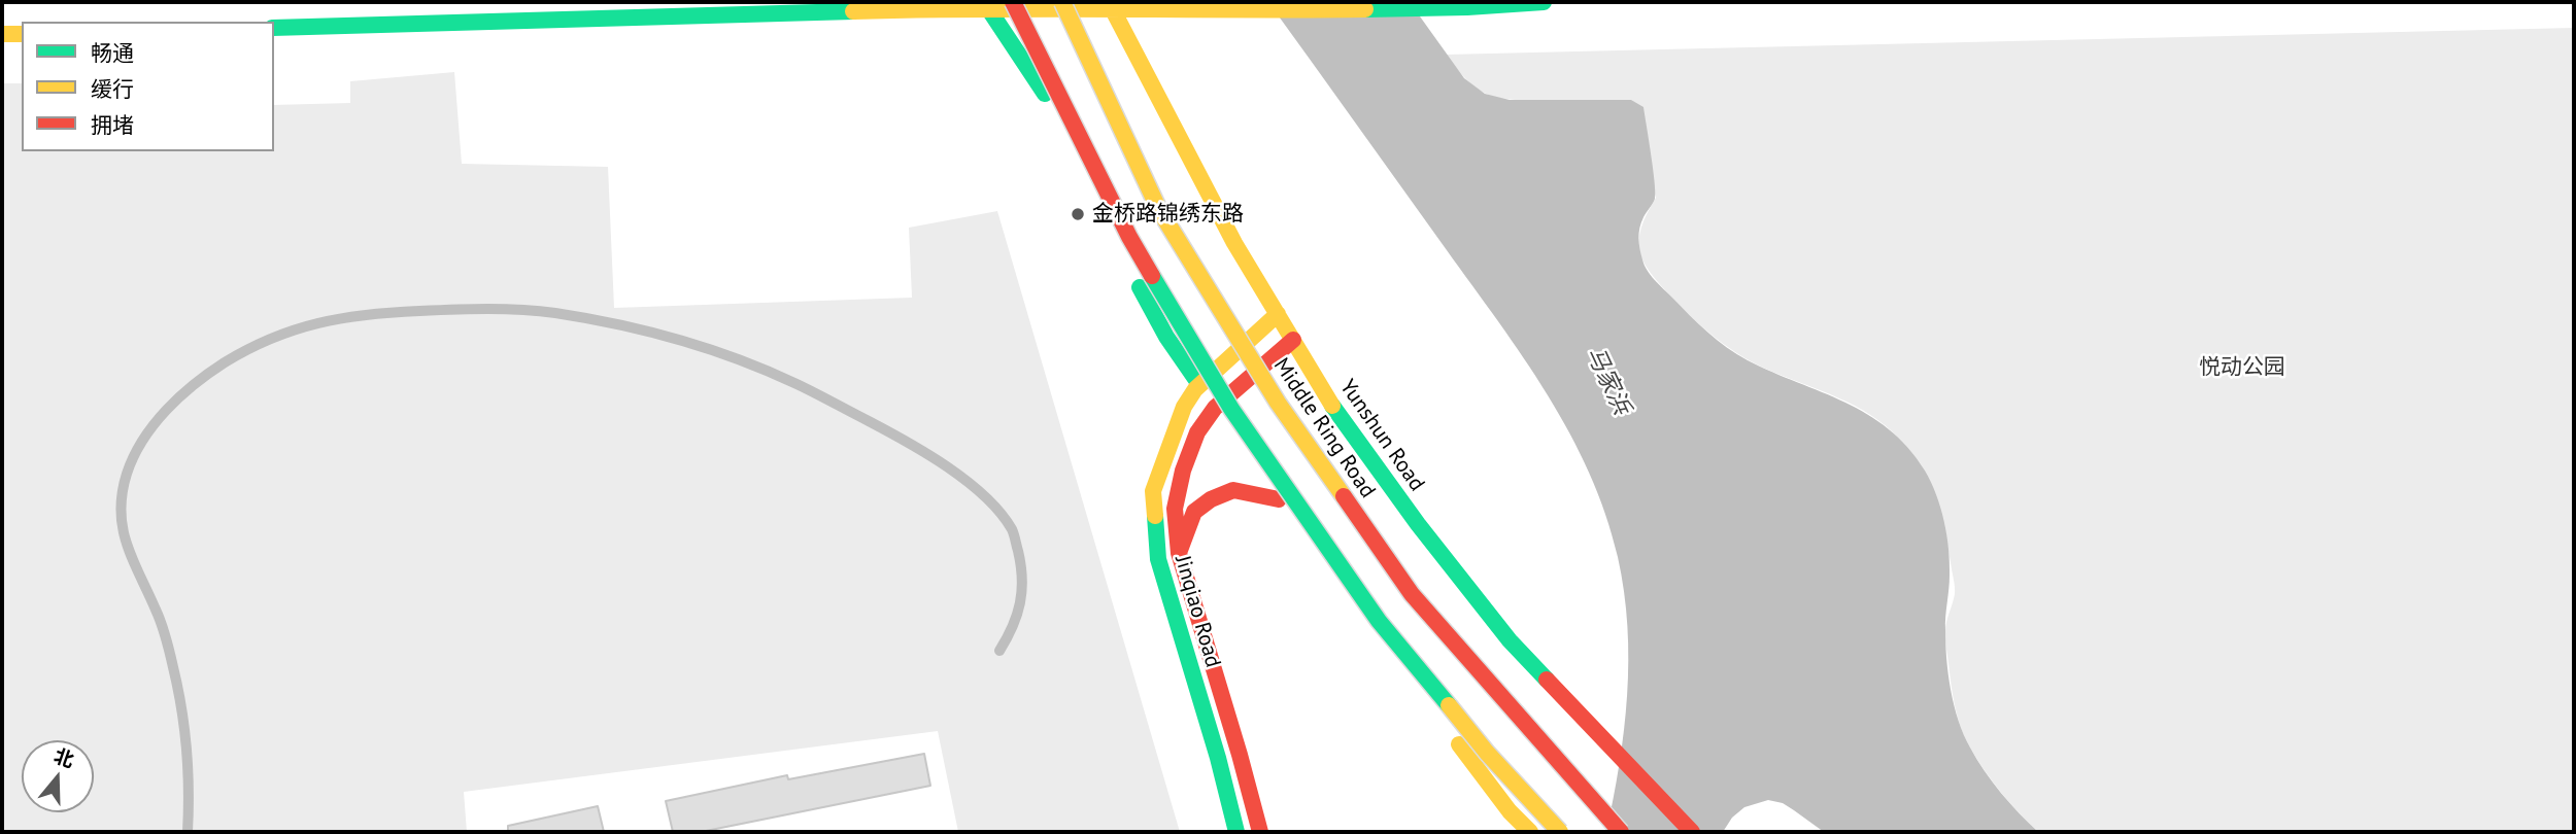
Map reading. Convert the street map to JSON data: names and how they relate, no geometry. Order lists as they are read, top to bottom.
{
  "streets": {
    "main road": ["Middle Ring Road", "Yunshun Road", "Jinqiao Road"]
  },
  "crossings": [
    ["Yunshun Road", "Jinqiao Road"]
  ],
  "water": ["马家浜"],
  "parks": ["悦动公园"],
  "places": ["金桥路锦绣东路"],
  "legend": ["畅通", "缓行", "拥堵"],
  "north": "top"
}
